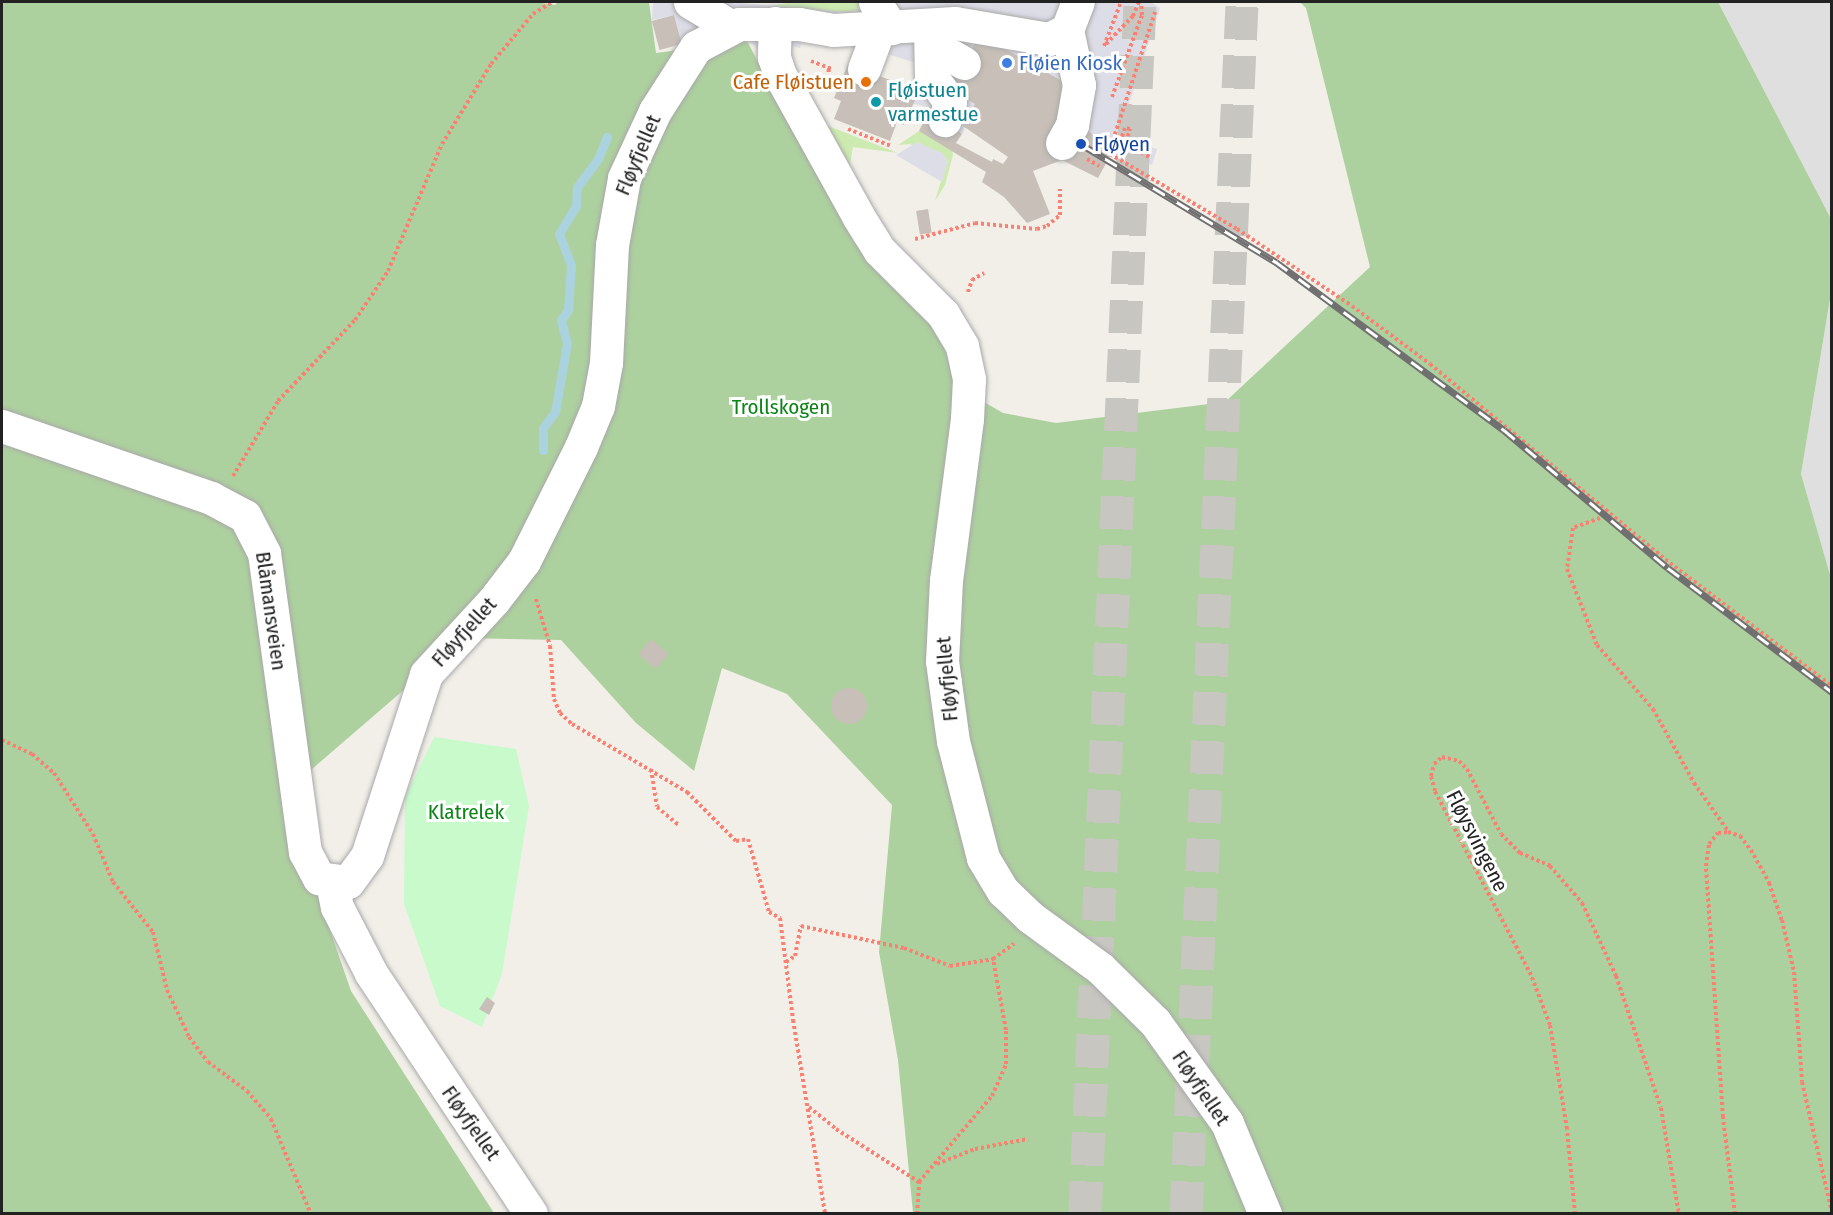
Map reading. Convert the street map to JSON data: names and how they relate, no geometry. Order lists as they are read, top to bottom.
{
  "streets": {
    "street": ["Fløyfjellet", "Blåmansveien"],
    "path": ["Fløysvingene"]
  },
  "crossings": [
    ["Fløyfjellet", "Blåmansveien"]
  ],
  "parks": ["Trollskogen", "Klatrelek"],
  "places": [
    "Fløien Kiosk",
    "Cafe Fløistuen",
    "Fløistuen varmestue",
    "Fløyen"
  ]
}
